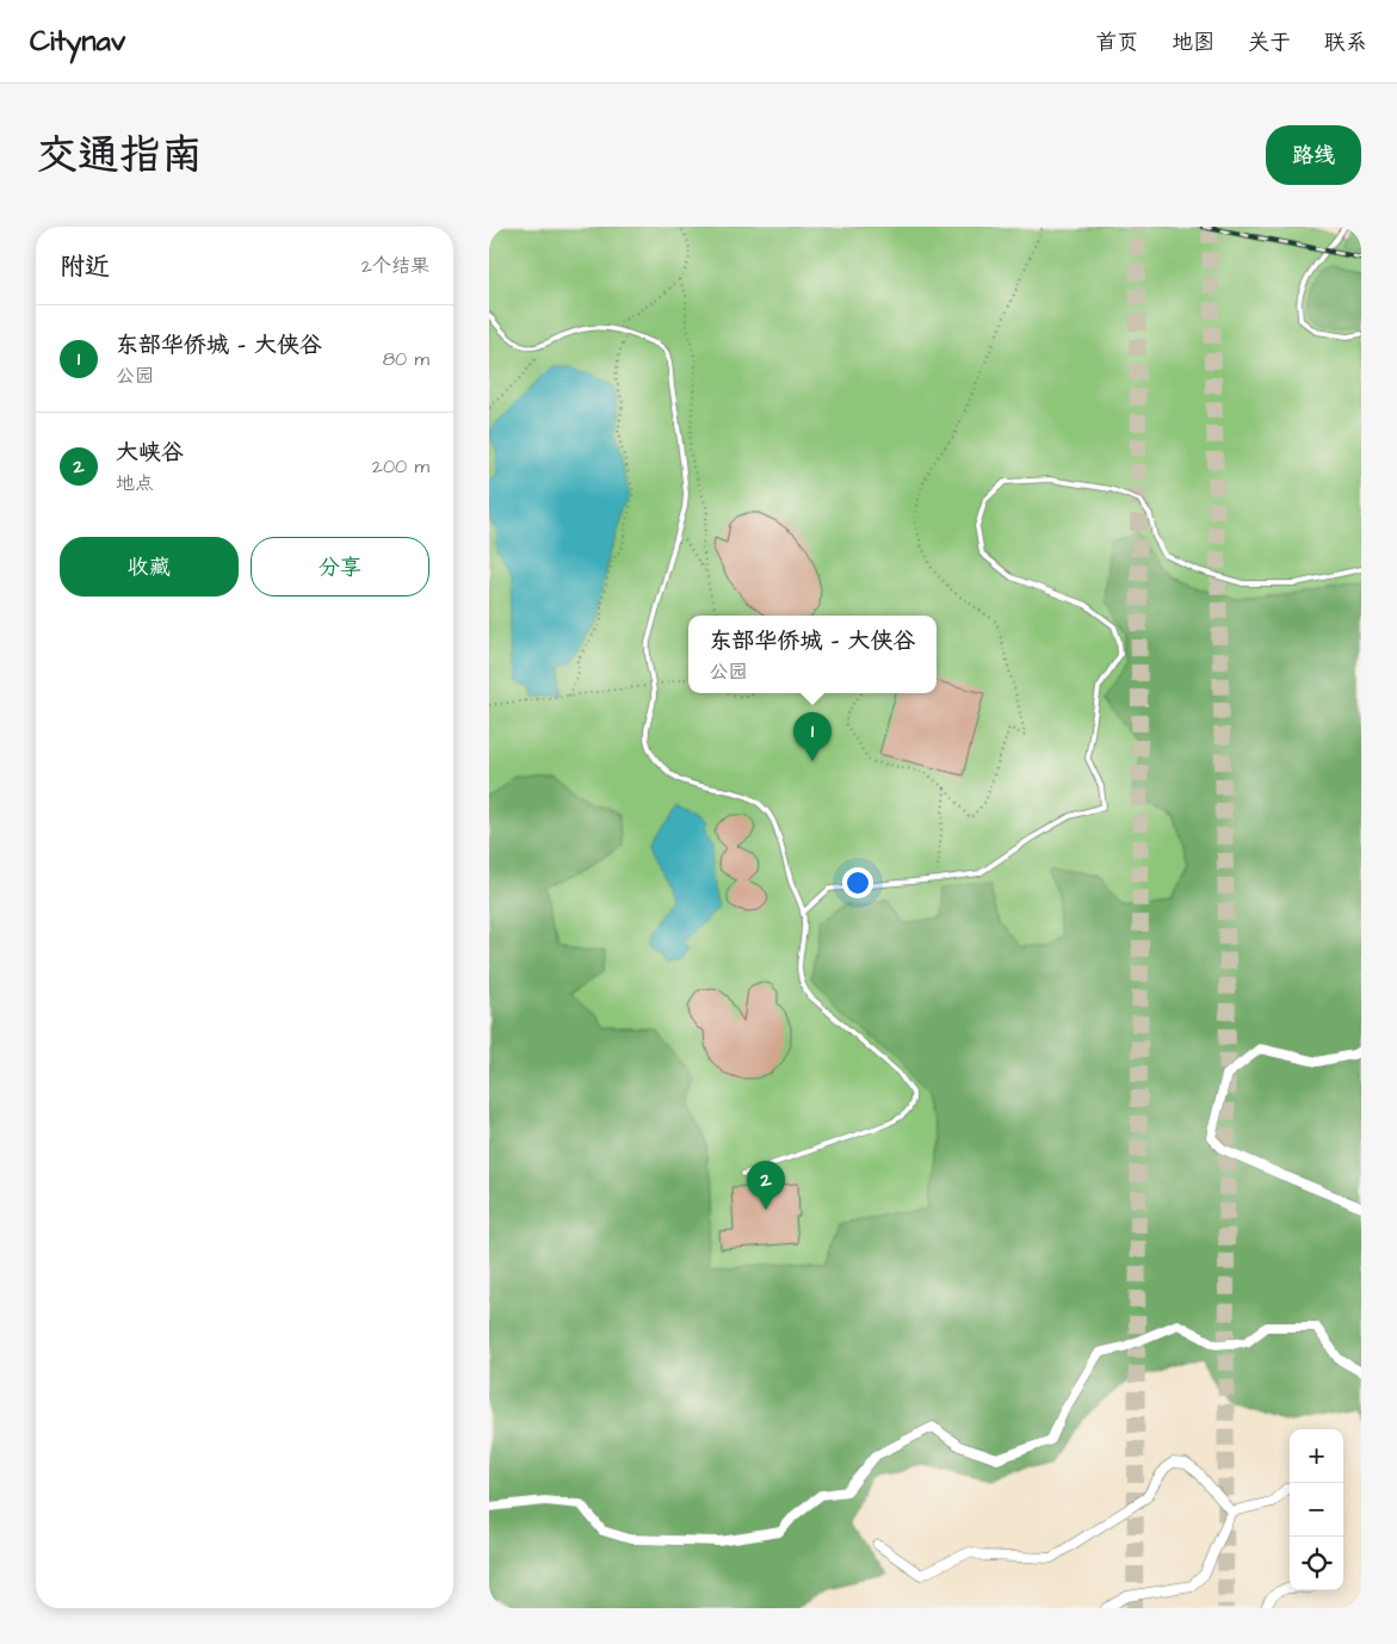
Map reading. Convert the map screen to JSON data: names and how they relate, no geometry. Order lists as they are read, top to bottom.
{
  "page": {
    "header": "Citynav",
    "nav": [
      "首页",
      "地图",
      "关于",
      "联系"
    ],
    "title": "交通指南",
    "buttons": [
      "路线",
      ["收藏", "分享"]
    ],
    "heading": ["附近", "2个结果"],
    "list": [
      {
        "mark": "1",
        "name": "东部华侨城 - 大侠谷",
        "note": "公园",
        "value": "80 m"
      },
      {
        "mark": "2",
        "name": "大峡谷",
        "note": "地点",
        "value": "200 m"
      }
    ],
    "popup": ["东部华侨城 - 大侠谷", "公园"],
    "pins": ["1", "2"],
    "map_buttons": ["+", "−"]
  }
}
